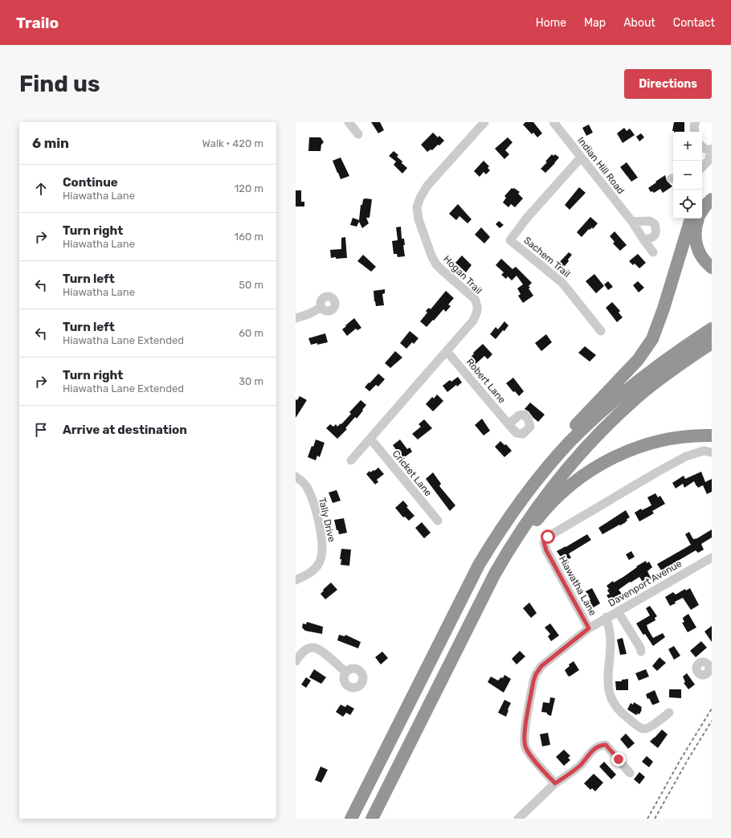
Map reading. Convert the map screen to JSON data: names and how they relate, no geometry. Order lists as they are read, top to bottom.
{
  "streets": {
    "street": [
      "Indian Hill Road",
      "Sachem Trail",
      "Hogan Trail",
      "Robert Lane",
      "Cricket Lane",
      "Tally Drive",
      "Davenport Avenue",
      "Hiawatha Lane"
    ]
  },
  "crossings": [
    ["Indian Hill Road", "Sachem Trail"],
    ["Hogan Trail", "Robert Lane"],
    ["Hogan Trail", "Cricket Lane"],
    ["Davenport Avenue", "Hiawatha Lane"]
  ],
  "page": {
    "header": "Trailo",
    "nav": [
      "Home",
      "Map",
      "About",
      "Contact"
    ],
    "buttons": "Directions",
    "title": "Find us",
    "heading": ["6 min", "Walk · 420 m"],
    "map_buttons": ["+", "−"],
    "list": [
      ["Continue", "Hiawatha Lane", "120 m"],
      ["Turn right", "Hiawatha Lane", "160 m"],
      ["Turn left", "Hiawatha Lane", "50 m"],
      ["Turn left", "Hiawatha Lane Extended", "60 m"],
      ["Turn right", "Hiawatha Lane Extended", "30 m"],
      "Arrive at destination"
    ]
  }
}
